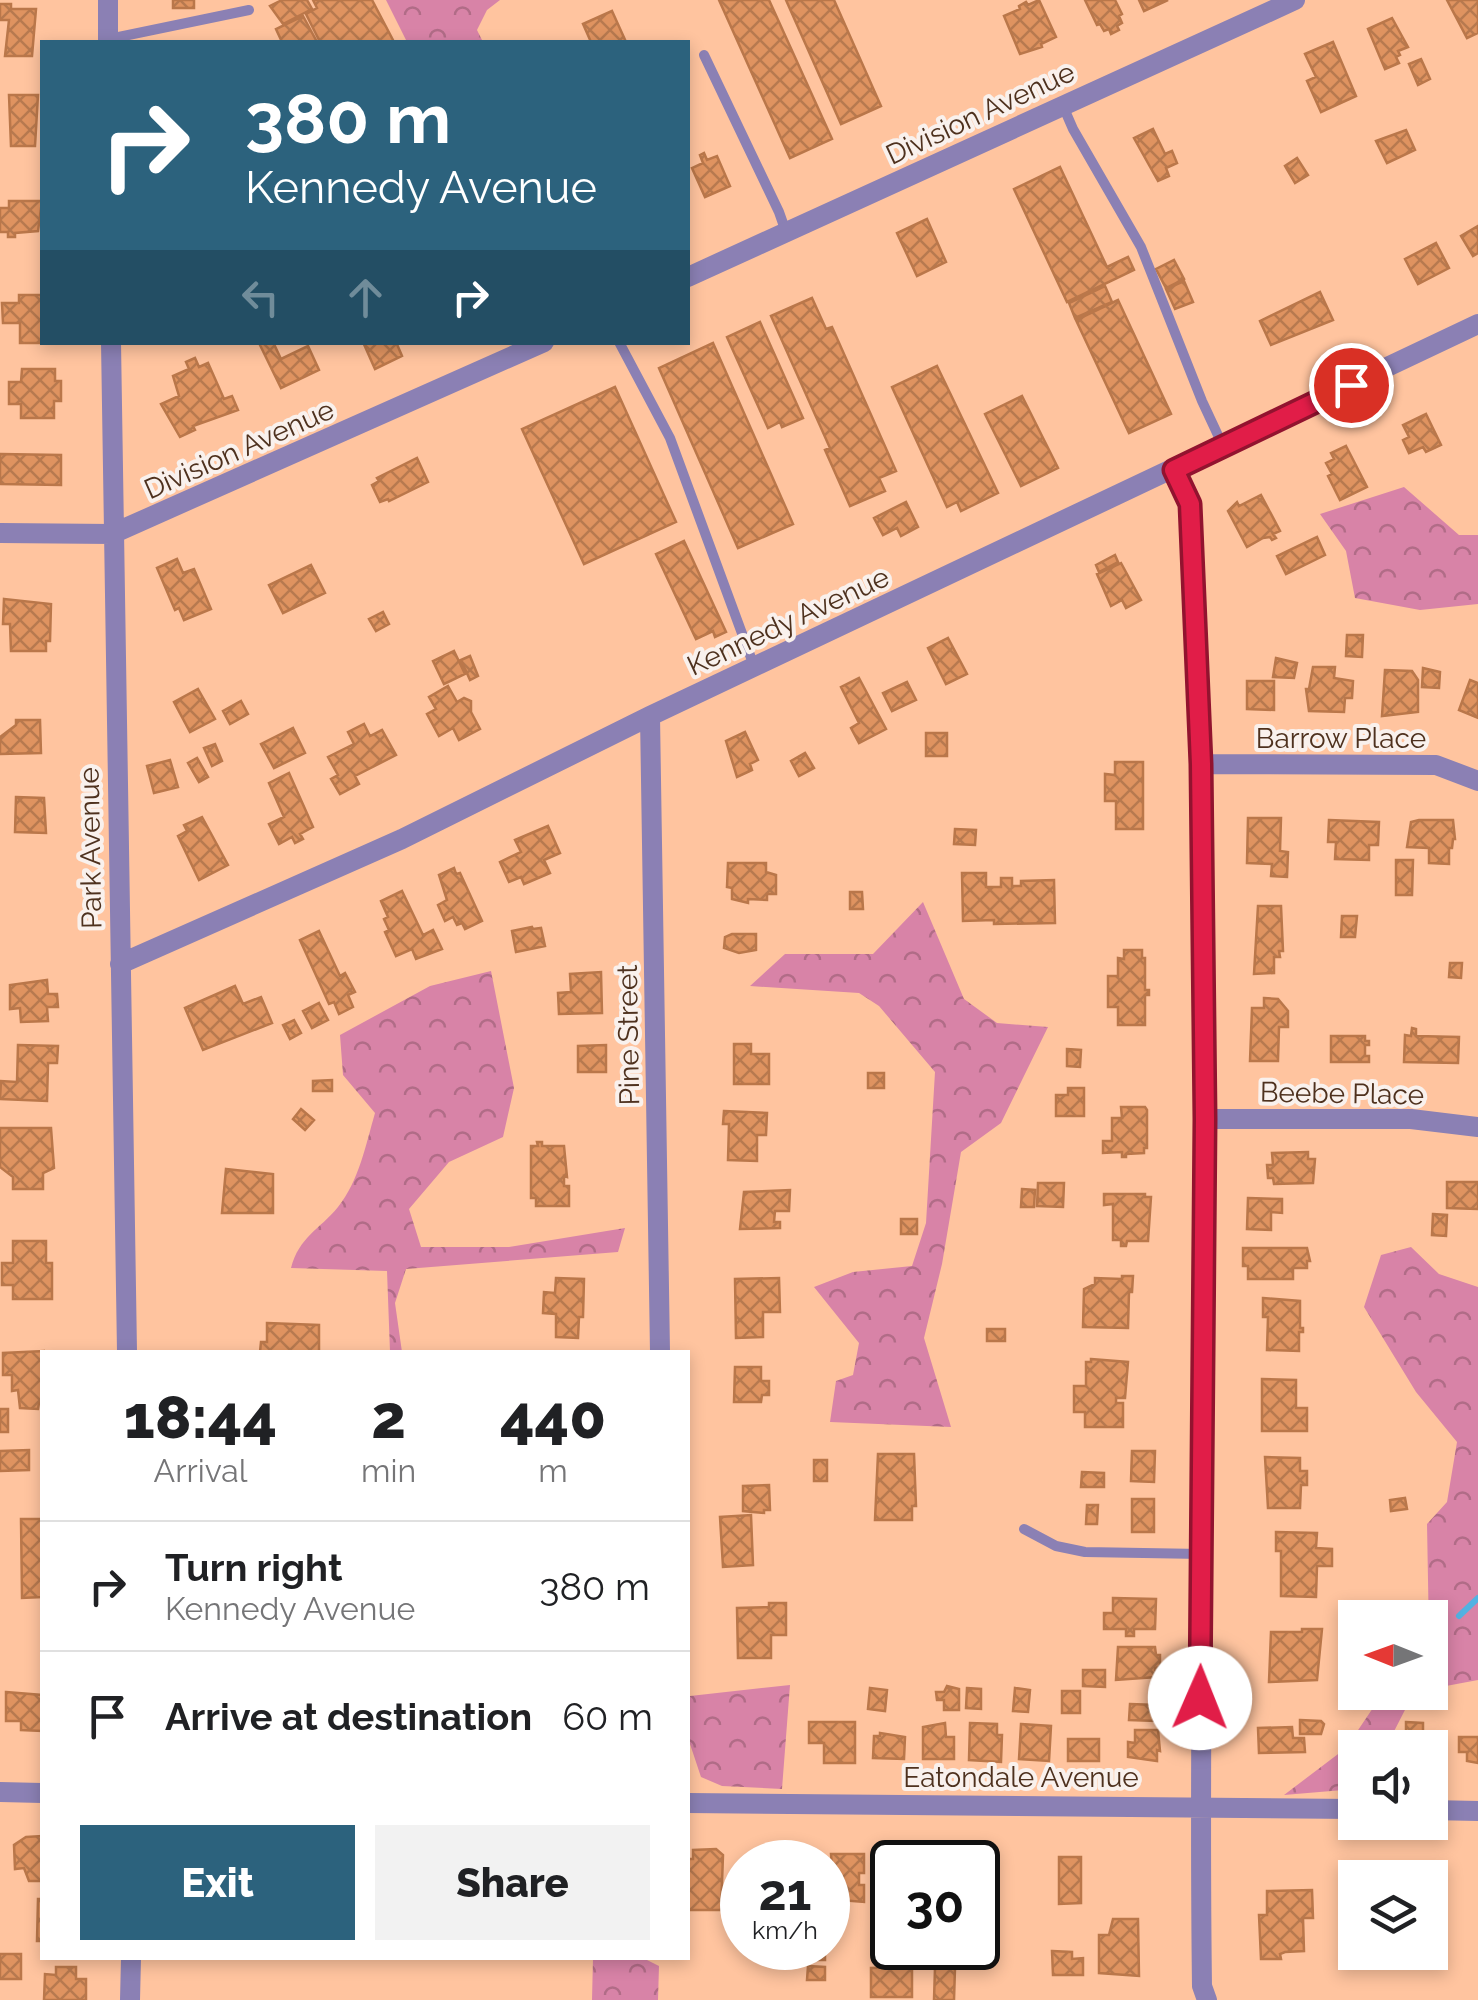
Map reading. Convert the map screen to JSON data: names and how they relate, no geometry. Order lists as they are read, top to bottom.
{
  "streets": {
    "street": [
      "Division Avenue",
      "Kennedy Avenue",
      "Barrow Place",
      "Park Avenue",
      "Pine Street",
      "Beebe Place",
      "Eatondale Avenue"
    ]
  },
  "crossings": [
    ["Division Avenue", "Park Avenue"],
    ["Kennedy Avenue", "Park Avenue"],
    ["Kennedy Avenue", "Pine Street"]
  ],
  "north": "left",
  "page": {
    "turn": ["380 m", "Kennedy Avenue"],
    "eta": [
      "18:44",
      "Arrival",
      "2",
      "min",
      "440",
      "m"
    ],
    "list": [
      {
        "name": "Turn right",
        "note": "Kennedy Avenue",
        "value": "380 m"
      },
      {
        "name": "Arrive at destination",
        "value": "60 m"
      }
    ],
    "buttons": ["Exit", "Share"],
    "speed": "21 km/h",
    "limit": "30"
  }
}
